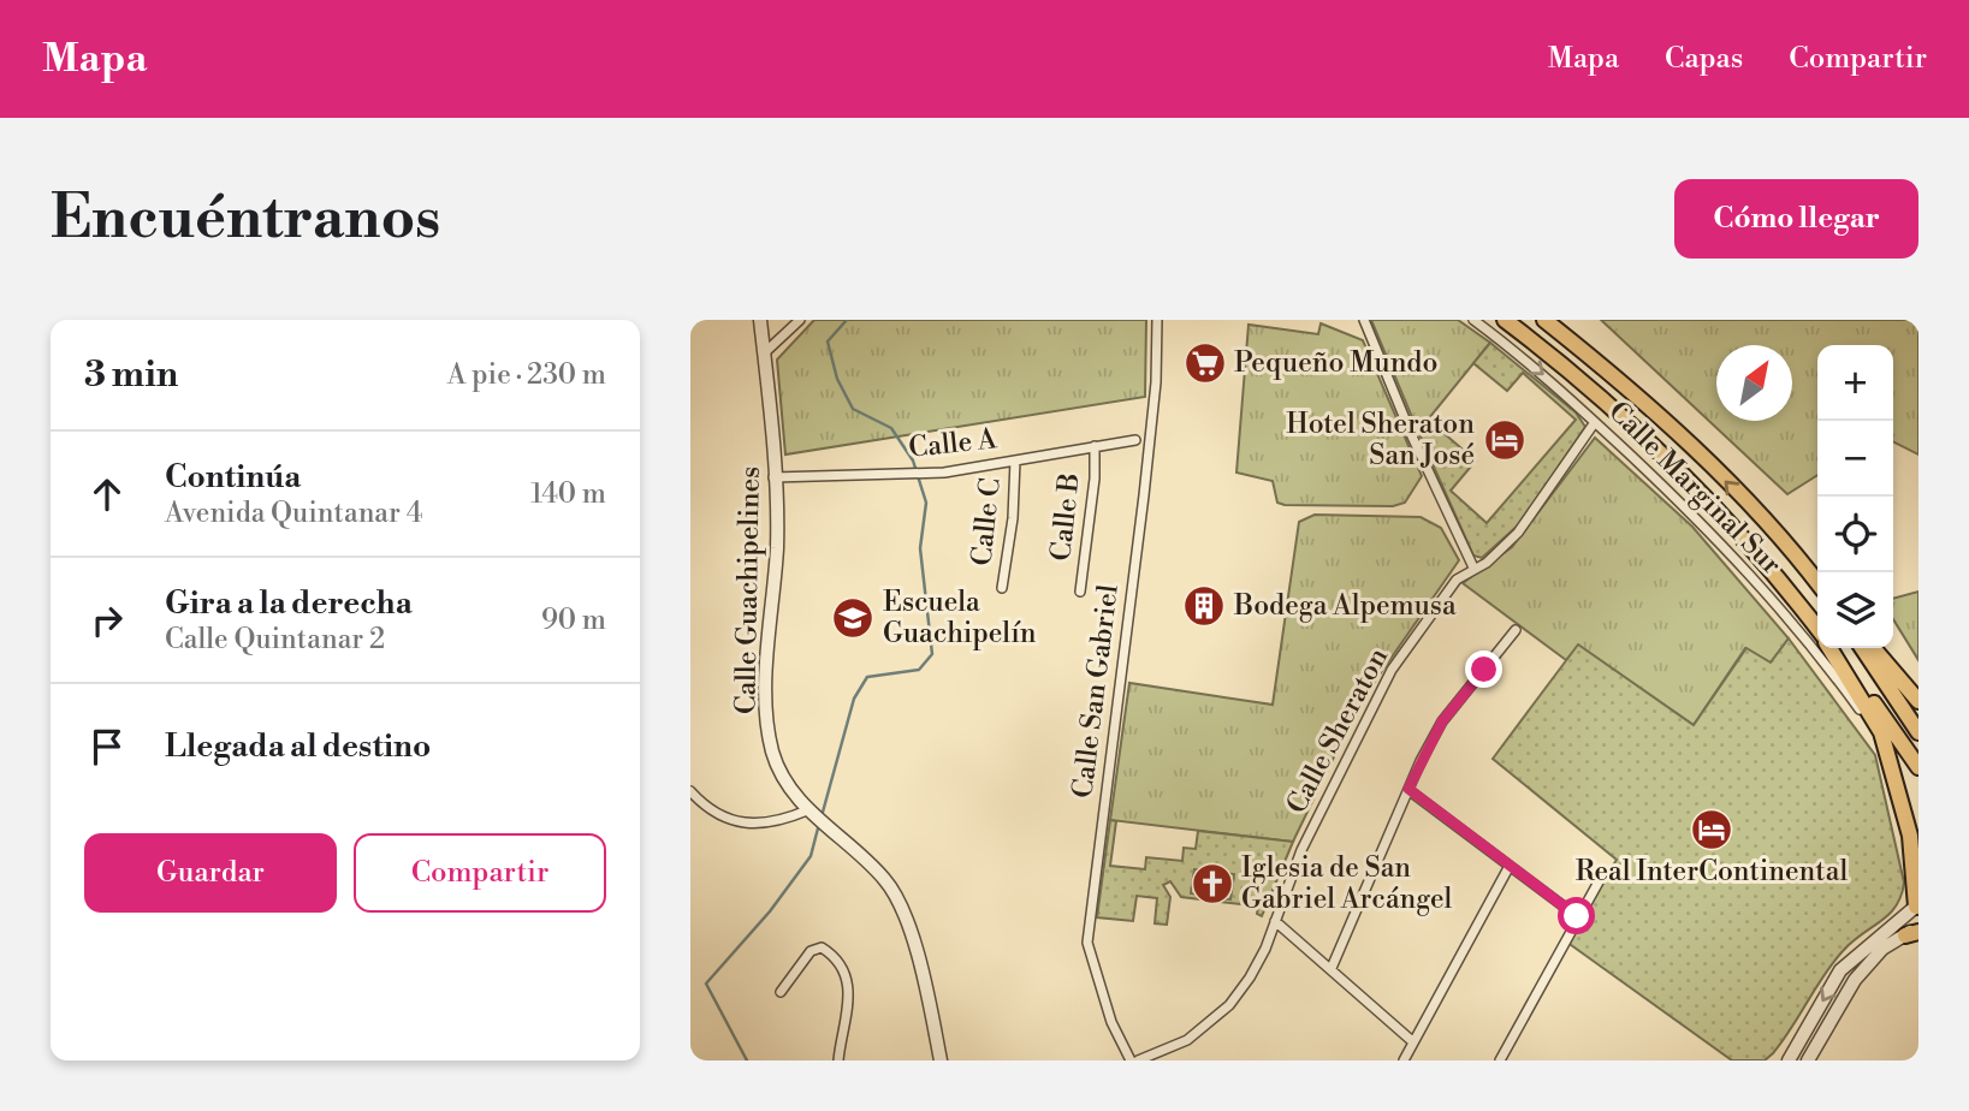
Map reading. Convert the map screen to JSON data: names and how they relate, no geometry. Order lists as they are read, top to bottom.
{
  "streets": {
    "street": [
      "Calle A",
      "Calle Marginal Sur",
      "Calle B",
      "Calle C",
      "Calle Guachipelines",
      "Calle San Gabriel",
      "Calle Sheraton"
    ]
  },
  "crossings": [
    ["Calle A", "Calle B"],
    ["Calle A", "Calle C"],
    ["Calle A", "Calle Guachipelines"],
    ["Calle Marginal Sur", "Calle Sheraton"]
  ],
  "places": {
    "supermarket": ["Pequeño Mundo"],
    "hotel": ["Hotel Sheraton San José", "Real InterContinental"],
    "building": ["Bodega Alpemusa"],
    "school or university": ["Escuela Guachipelín"],
    "church": ["Iglesia de San Gabriel Arcángel"]
  },
  "north": "top right",
  "page": {
    "header": "Mapa",
    "nav": ["Mapa", "Capas", "Compartir"],
    "buttons": [
      "Cómo llegar",
      ["Guardar", "Compartir"]
    ],
    "title": "Encuéntranos",
    "heading": ["3 min", "A pie · 230 m"],
    "map_buttons": ["+", "−"],
    "list": [
      ["Continúa", "Avenida Quintanar 4", "140 m"],
      ["Gira a la derecha", "Calle Quintanar 2", "90 m"],
      "Llegada al destino"
    ]
  }
}
